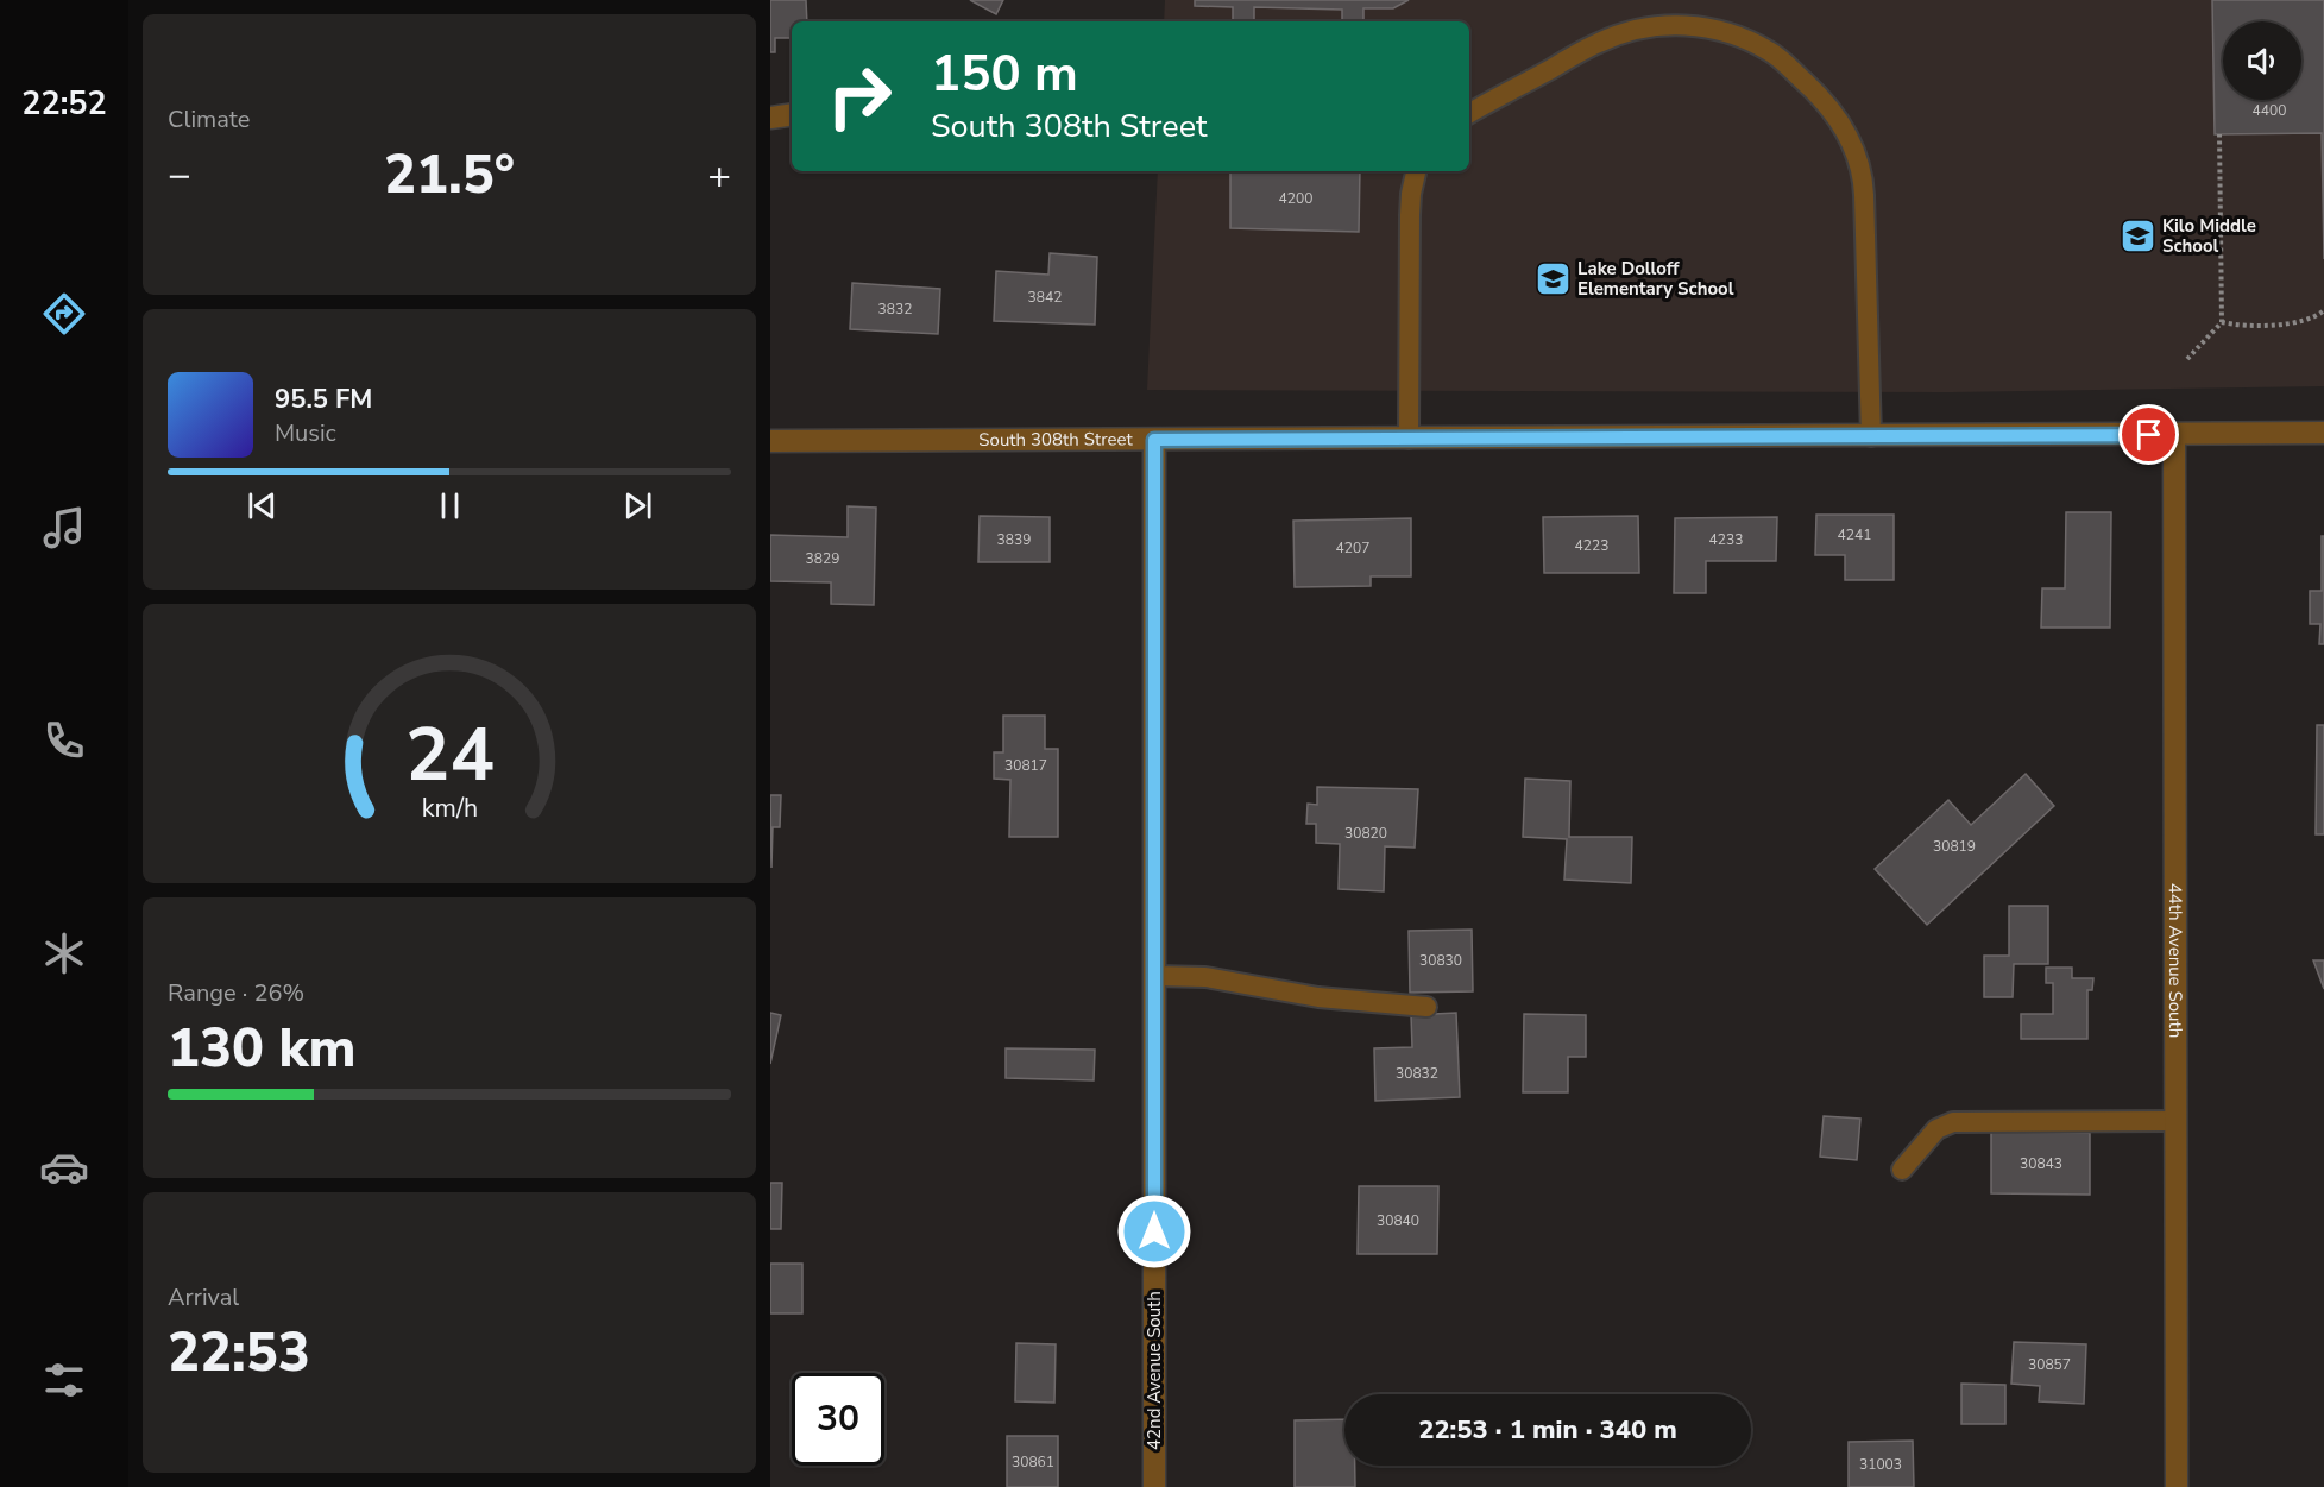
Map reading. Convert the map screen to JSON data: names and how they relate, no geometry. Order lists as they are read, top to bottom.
{
  "streets": {
    "street": ["South 308th Street", "44th Avenue South", "42nd Avenue South"]
  },
  "crossings": [
    ["South 308th Street", "44th Avenue South"],
    ["South 308th Street", "42nd Avenue South"]
  ],
  "places": {
    "school or university": ["Kilo Middle School", "Lake Dolloff Elementary School"]
  },
  "house_numbers": [
    "4400",
    "4200",
    "3842",
    "3832",
    "4241",
    "3839",
    "4233",
    "4223",
    "4207",
    "3829",
    "30817",
    "30820",
    "30819",
    "30830",
    "30832",
    "30843",
    "30840",
    "30857",
    "30861",
    "31003"
  ],
  "page": {
    "tabs": "22:52",
    "tile": [
      "Climate",
      ["Range · 26%", "130 km"],
      ["Arrival", "22:53"]
    ],
    "turn": ["150 m", "South 308th Street"],
    "heat": ["−", "21.5°", "+"],
    "song": ["95.5 FM", "Music"],
    "limit": "30",
    "trip": "22:53 · 1 min · 340 m",
    "gauge": ["24", "km/h"]
  }
}
